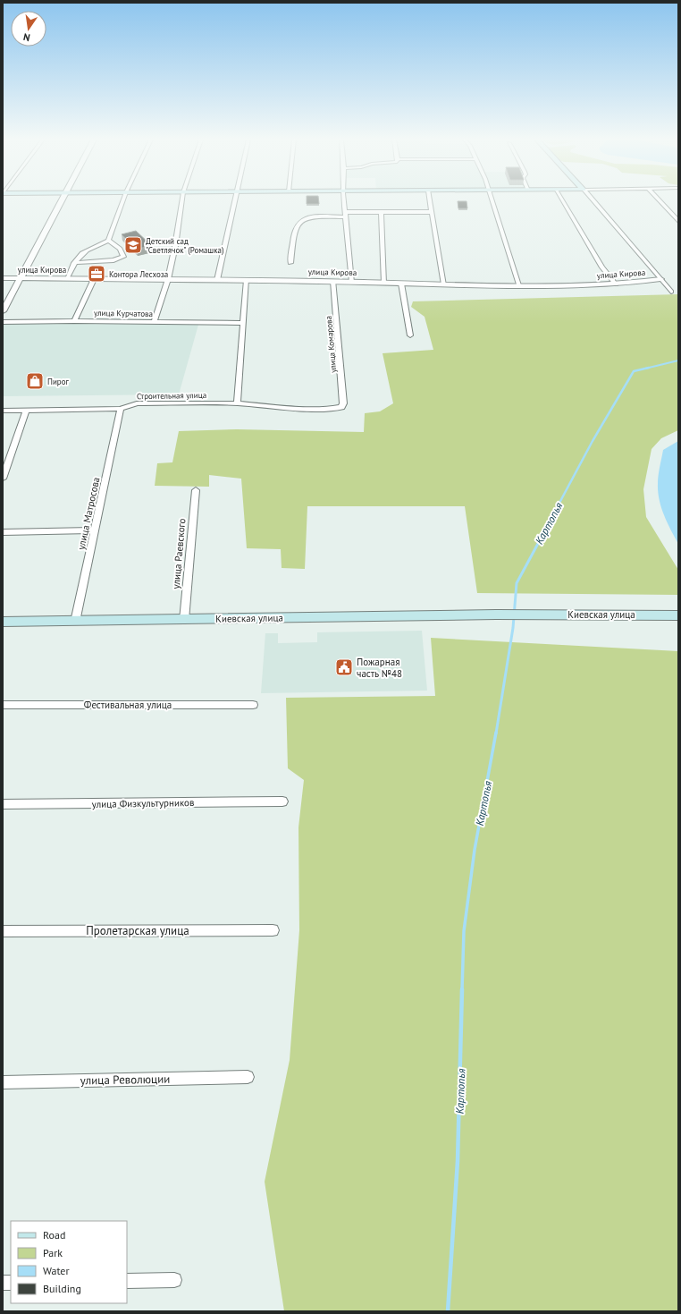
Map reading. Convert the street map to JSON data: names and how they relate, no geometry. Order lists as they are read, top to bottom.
{
  "streets": {
    "main road": ["Киевская улица"],
    "street": [
      "улица Кирова",
      "улица Курчатова",
      "улица Комарова",
      "Строительная улица",
      "улица Матросова",
      "улица Раевского",
      "Фестивальная улица",
      "улица Физкультурников",
      "Пролетарская улица",
      "улица Революции"
    ]
  },
  "crossings": [
    ["улица Кирова", "улица Комарова"],
    ["улица Комарова", "Строительная улица"],
    ["Строительная улица", "улица Матросова"],
    ["улица Матросова", "Киевская улица"],
    ["улица Раевского", "Киевская улица"]
  ],
  "water": ["Картопья"],
  "places": {
    "school or university": ["Детский сад \"Светлячок\" (Ромашка)"],
    "office": ["Контора Лесхоза"],
    "shop": ["Пирог"],
    "public building": ["Пожарная часть №48"]
  },
  "legend": [
    "Road",
    "Park",
    "Water",
    "Building"
  ],
  "north": "bottom"
}
